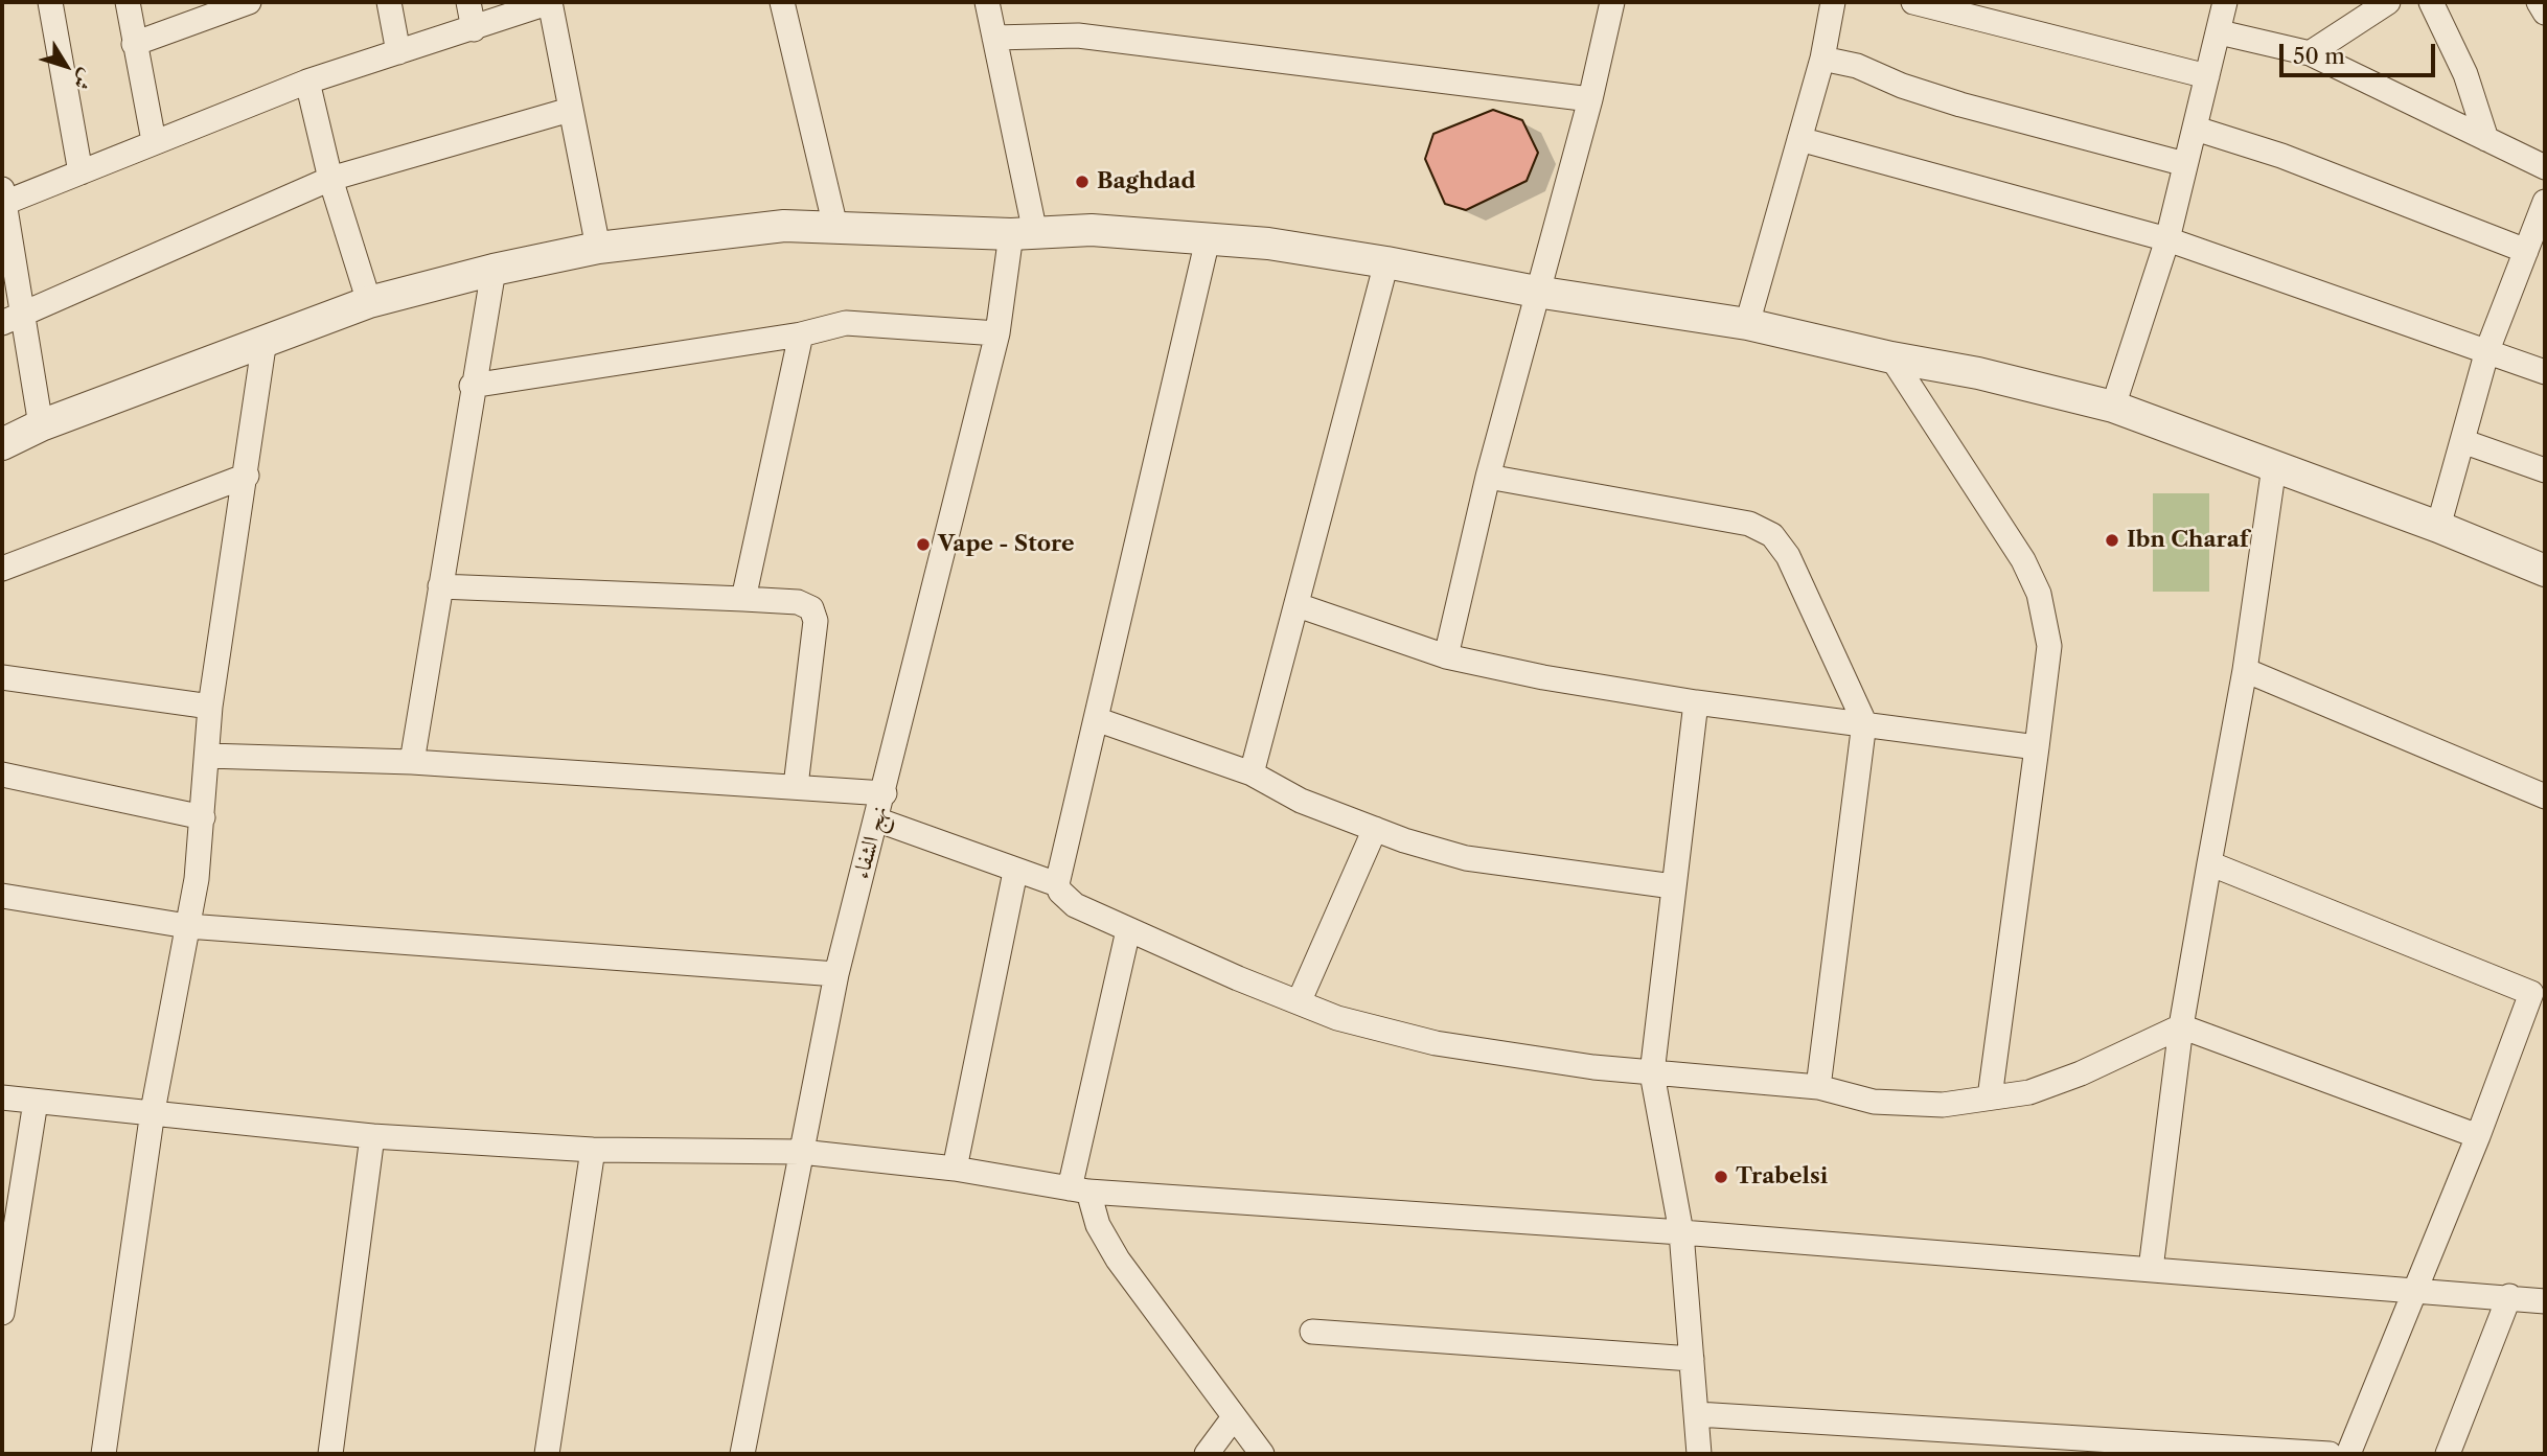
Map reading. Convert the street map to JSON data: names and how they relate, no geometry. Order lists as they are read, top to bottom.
{
  "streets": {
    "street": ["نهج الشفاء"]
  },
  "places": [
    "Baghdad",
    "Ibn Charaf",
    "Vape - Store",
    "Trabelsi"
  ],
  "scale_bar": "50 m",
  "north": "bottom right"
}
